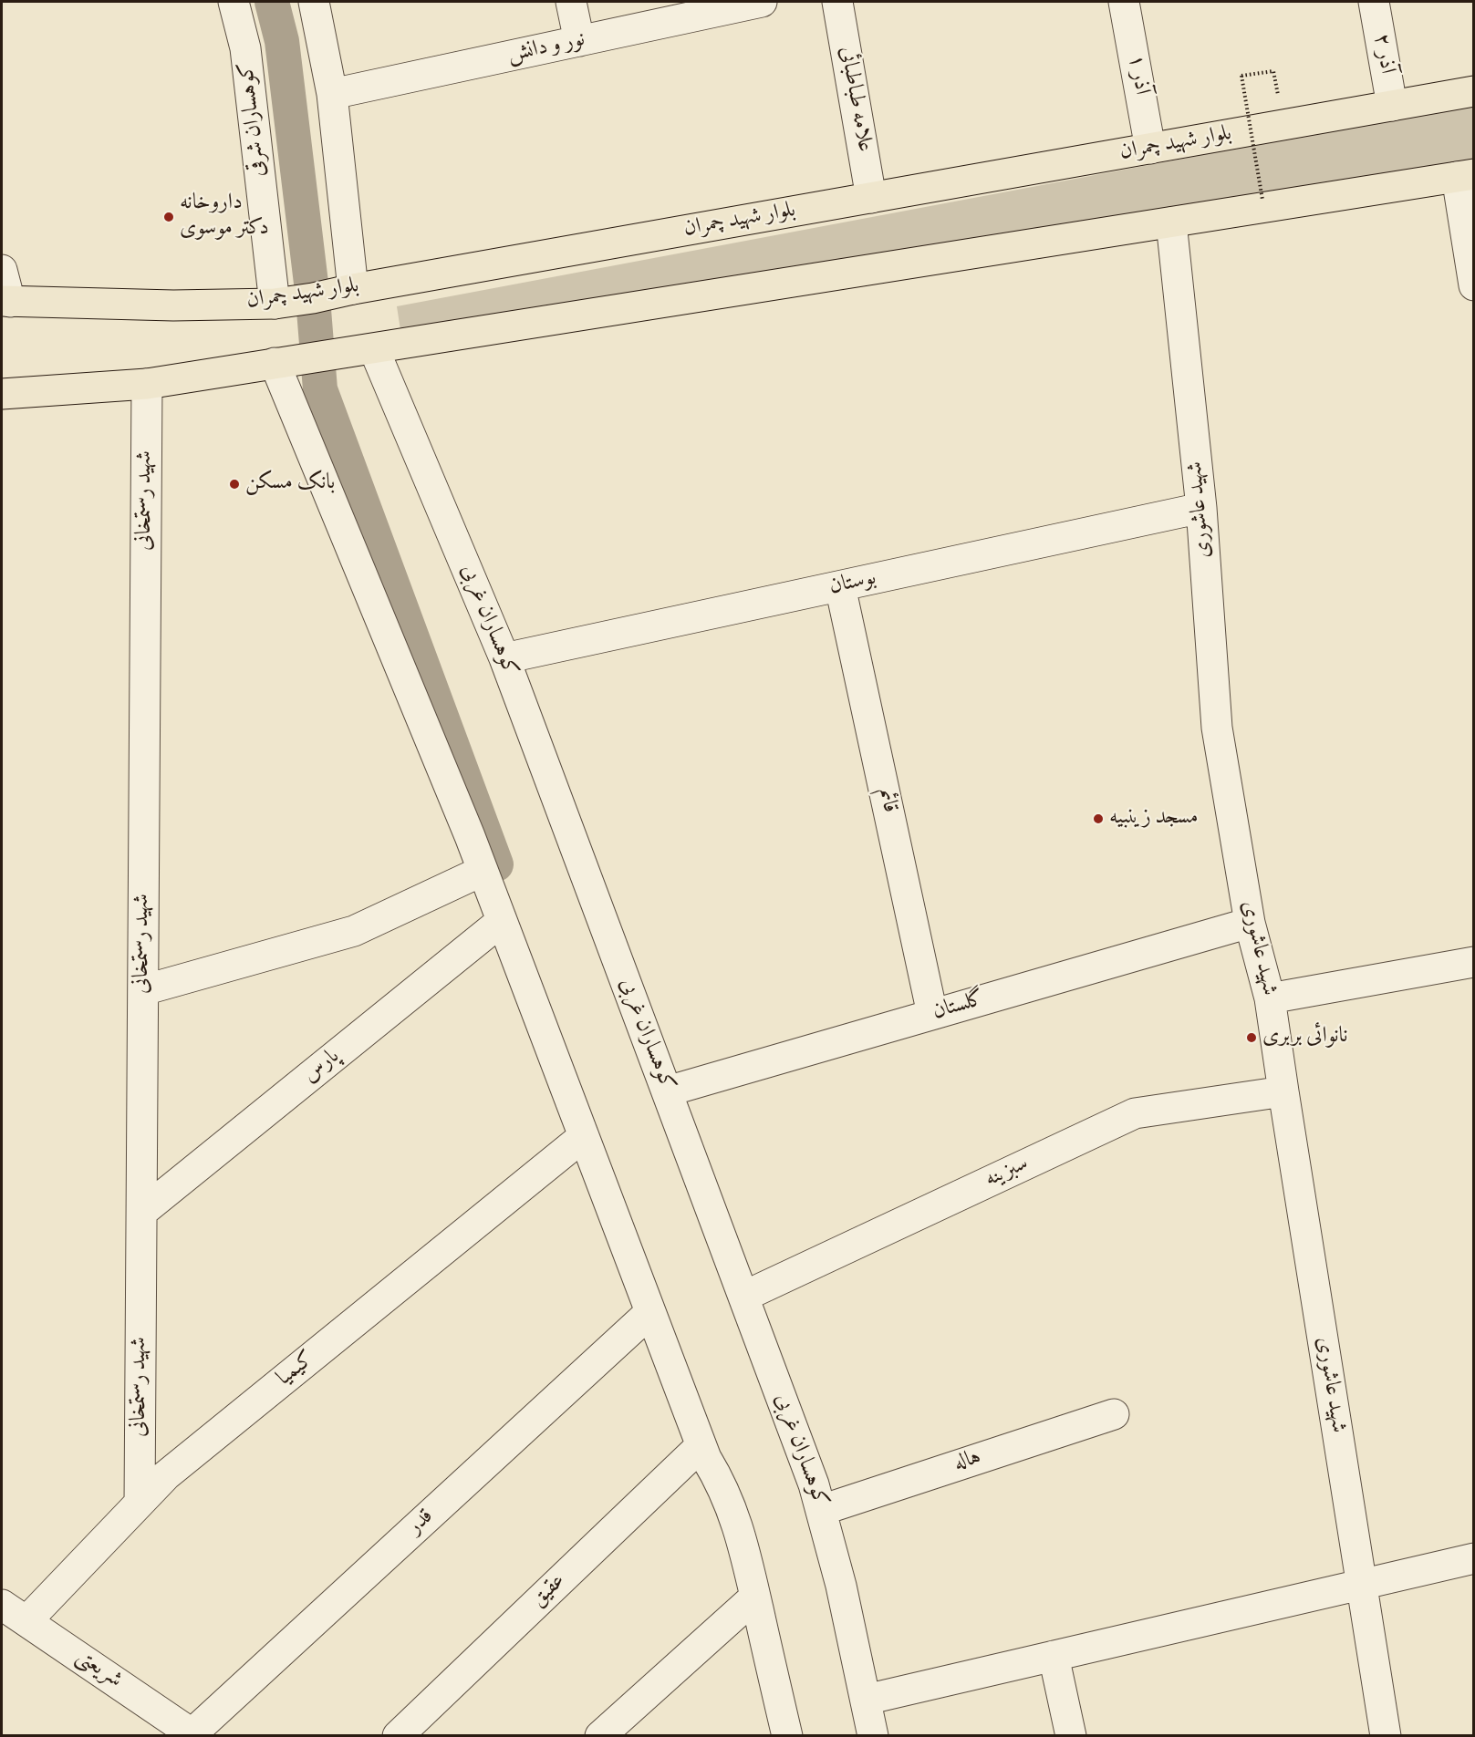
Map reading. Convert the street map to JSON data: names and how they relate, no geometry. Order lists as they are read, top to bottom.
{
  "streets": {
    "main road": ["بلوار شهید چمران"],
    "street": [
      "نور و دانش",
      "آذر ۲",
      "آذر ۱",
      "علامه طباطبائی",
      "کوهساران شرقی",
      "شهید رستمخانی",
      "شهید عاشوری",
      "بوستان",
      "کوهساران غربی",
      "قائم",
      "گلستان",
      "پارس",
      "سبزینه",
      "کیمیا",
      "هاله",
      "قدر",
      "عقیق",
      "شریعتی"
    ]
  },
  "crossings": [
    ["آذر ۲", "بلوار شهید چمران"],
    ["آذر ۱", "بلوار شهید چمران"],
    ["علامه طباطبائی", "بلوار شهید چمران"],
    ["کوهساران شرقی", "بلوار شهید چمران"],
    ["شهید رستمخانی", "پارس"],
    ["شهید رستمخانی", "کیمیا"],
    ["شهید عاشوری", "بوستان"],
    ["شهید عاشوری", "گلستان"],
    ["شهید عاشوری", "سبزینه"],
    ["بوستان", "کوهساران غربی"],
    ["بوستان", "قائم"],
    ["کوهساران غربی", "گلستان"],
    ["کوهساران غربی", "سبزینه"],
    ["کوهساران غربی", "هاله"],
    ["قائم", "گلستان"],
    ["کیمیا", "شریعتی"],
    ["قدر", "شریعتی"]
  ],
  "places": [
    "داروخانه دکتر موسوی",
    "بانک مسکن",
    "مسجد زینبیه",
    "نانوائی بربری"
  ]
}
